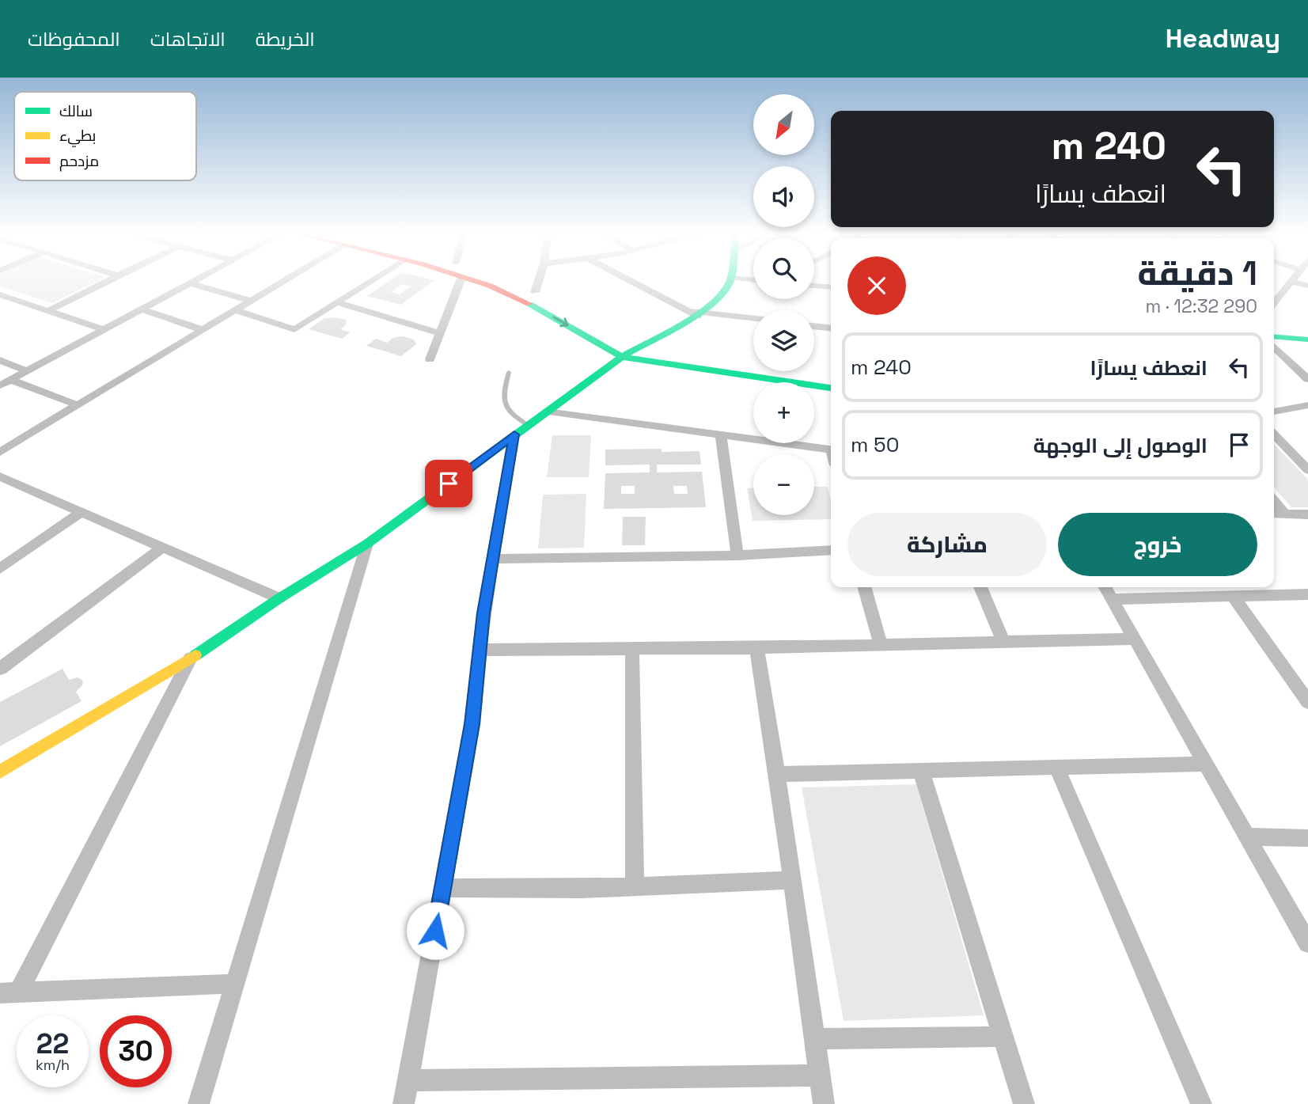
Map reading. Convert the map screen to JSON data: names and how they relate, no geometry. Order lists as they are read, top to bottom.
{
  "legend": ["سالك", "بطيء", "مزدحم"],
  "north": "bottom left",
  "page": {
    "header": "Headway",
    "nav": ["الخريطة", "الاتجاهات", "المحفوظات"],
    "map_buttons": ["+", "−"],
    "turn": ["240 m", "انعطف يسارًا"],
    "heading": ["1 دقيقة", "290 m · 12:32"],
    "list": [
      {
        "name": "انعطف يسارًا",
        "value": "240 m"
      },
      {
        "name": "الوصول إلى الوجهة",
        "value": "50 m"
      }
    ],
    "buttons": ["خروج", "مشاركة"],
    "speed": "22 km/h",
    "limit": "30"
  }
}
